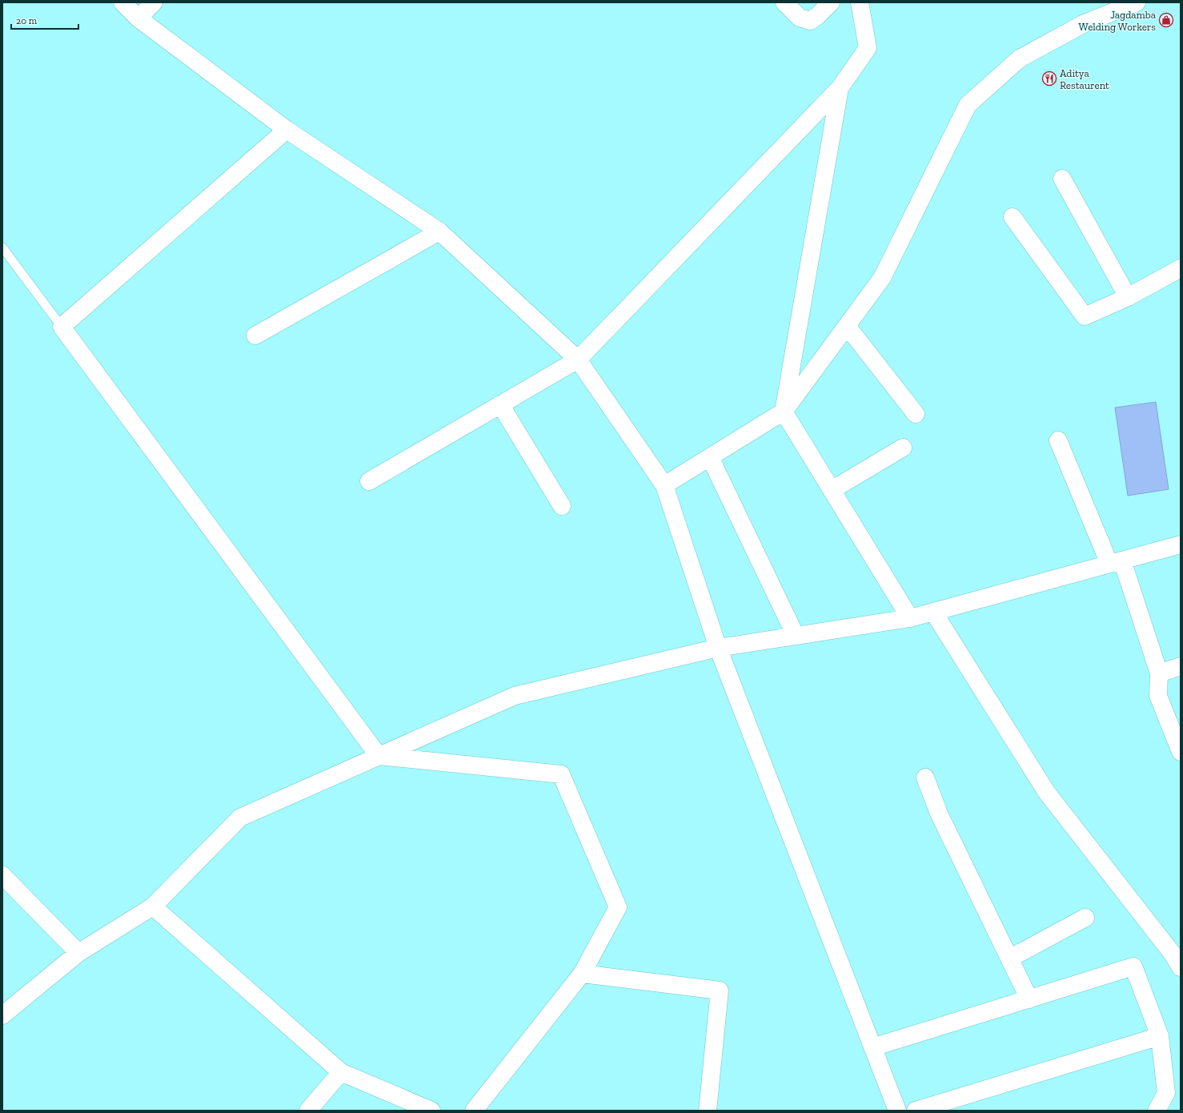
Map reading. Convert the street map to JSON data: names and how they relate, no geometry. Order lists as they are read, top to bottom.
{
  "places": {
    "shop": ["Jagdamba Welding Workers"],
    "restaurant": ["Aditya Restaurent"]
  },
  "scale_bar": "20 m"
}
